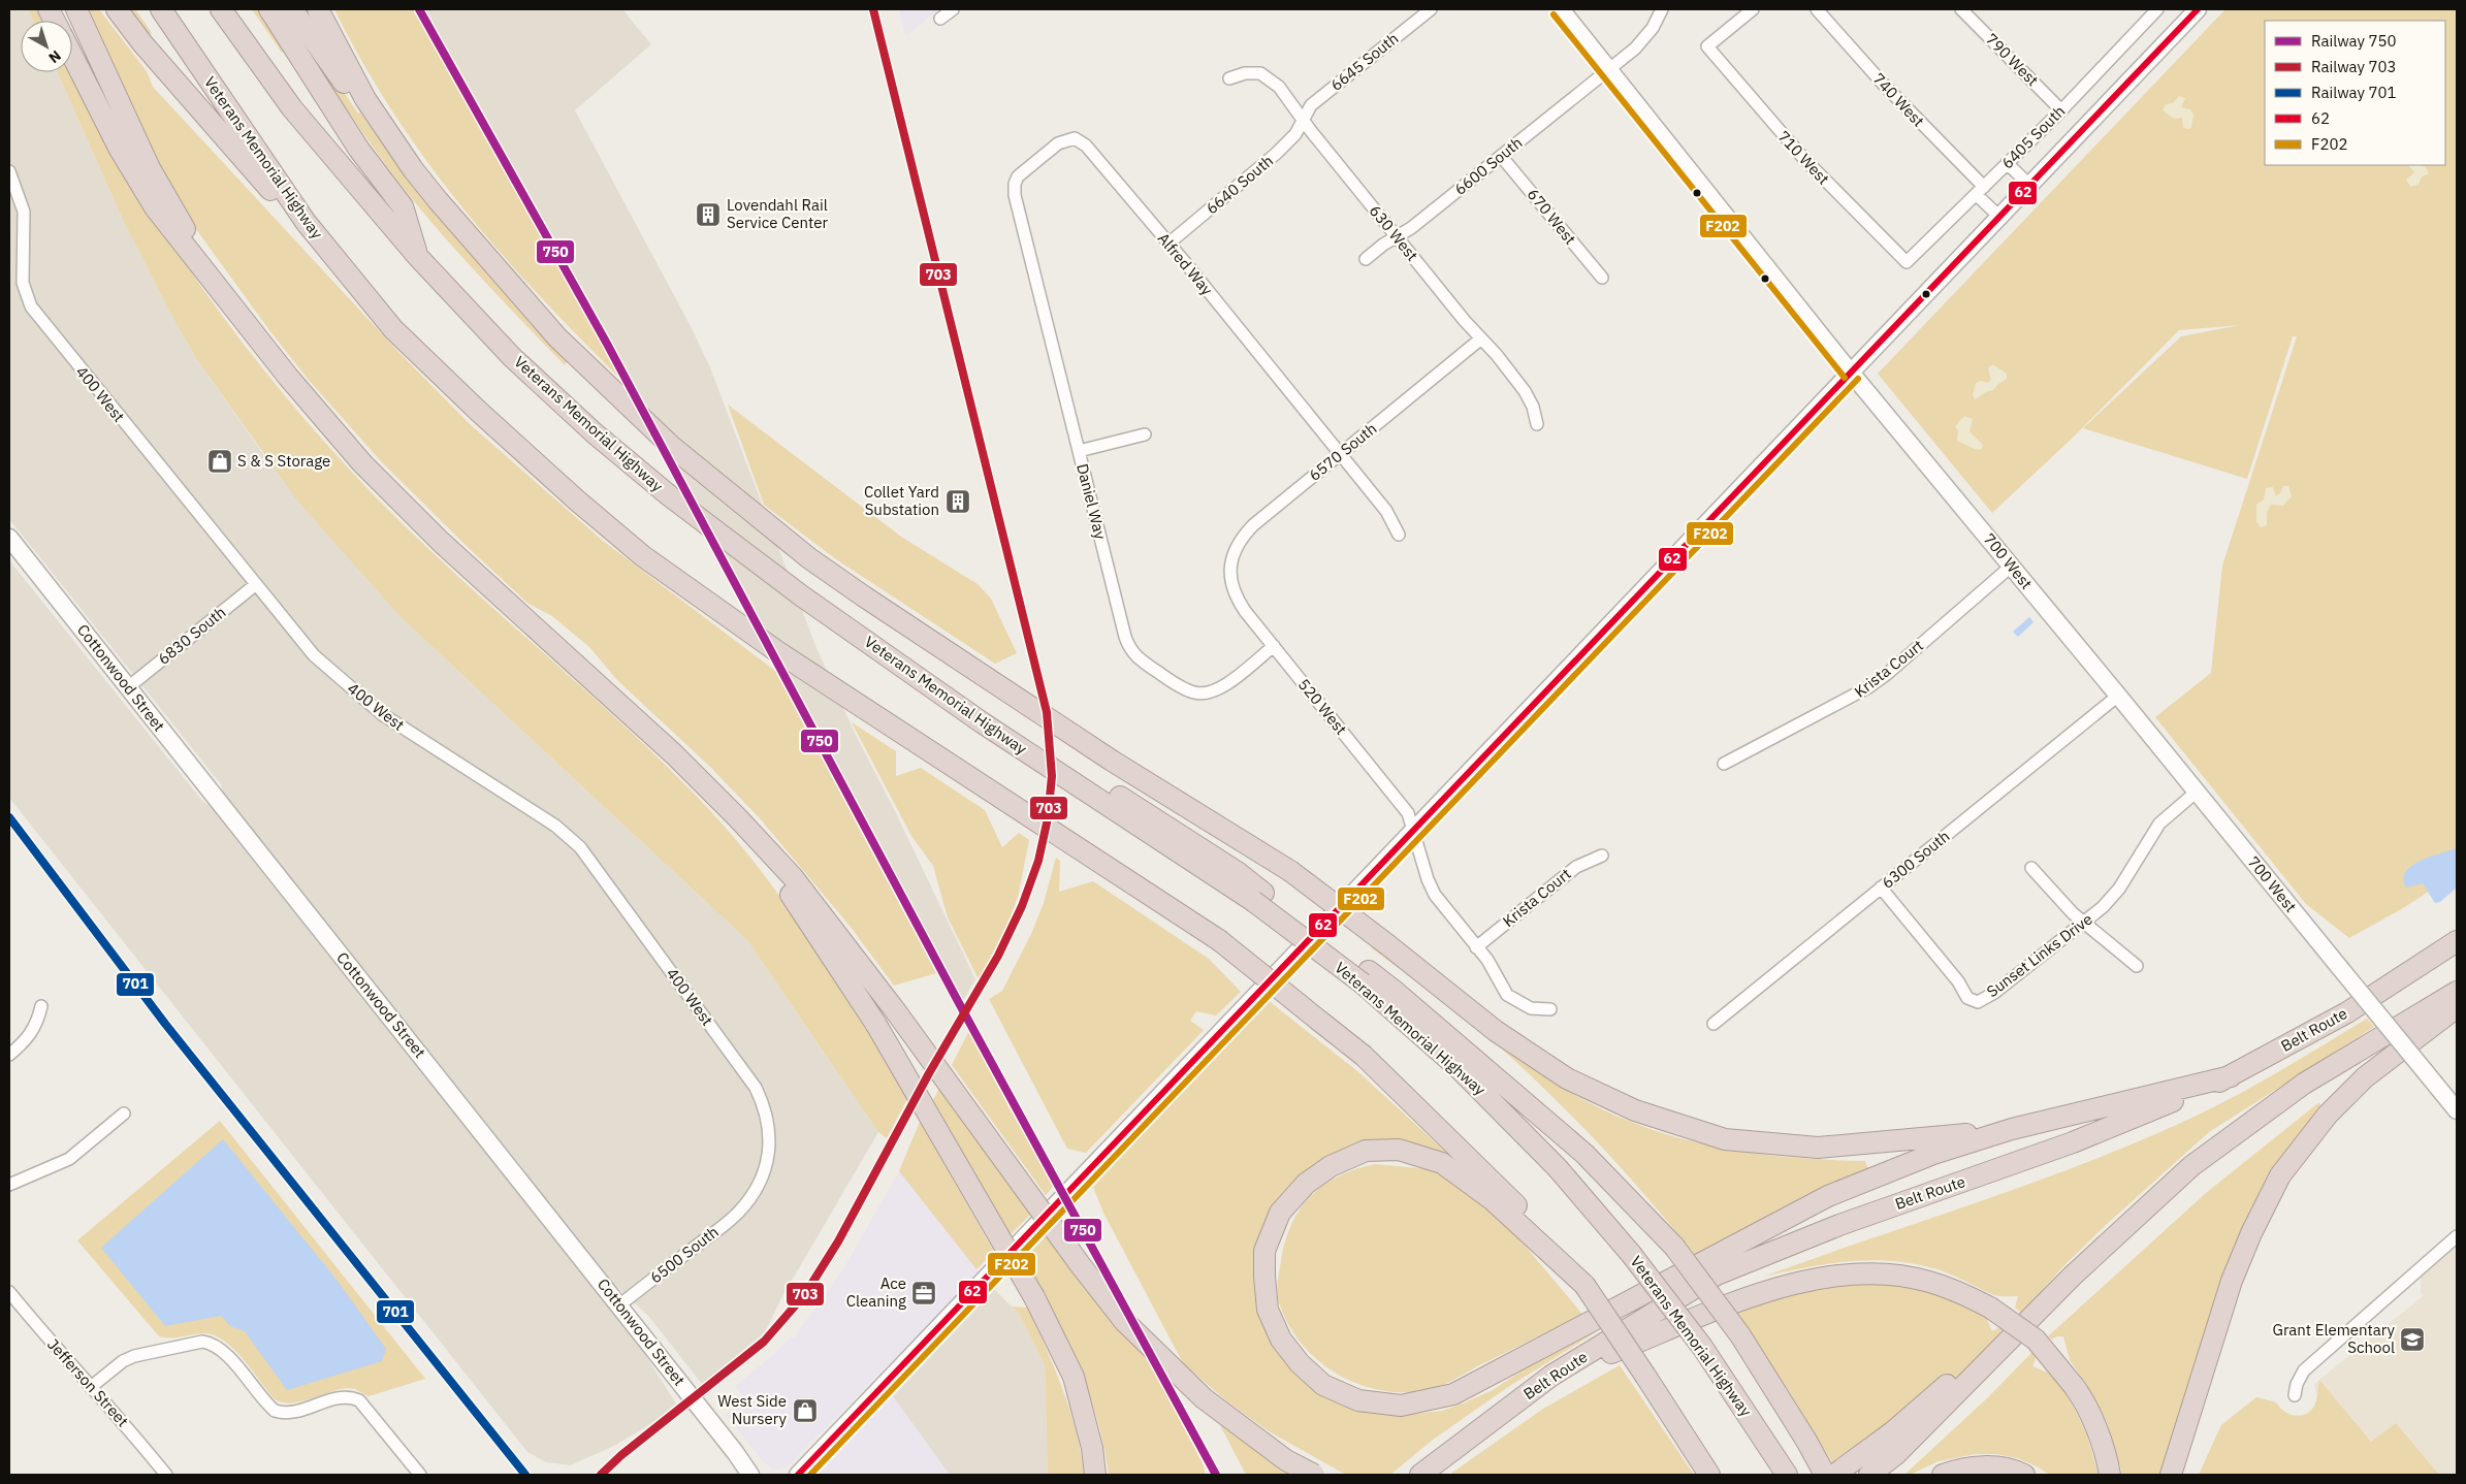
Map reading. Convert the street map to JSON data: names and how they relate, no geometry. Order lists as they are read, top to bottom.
{
  "streets": {
    "highway": ["Veterans Memorial Highway", "Belt Route"],
    "main road": ["700 West", "Cottonwood Street"],
    "street": [
      "790 West",
      "6645 South",
      "740 West",
      "6405 South",
      "710 West",
      "6600 South",
      "6640 South",
      "670 West",
      "630 West",
      "Alfred Way",
      "400 West",
      "6570 South",
      "Daniel Way",
      "6830 South",
      "Krista Court",
      "520 West",
      "6300 South",
      "Sunset Links Drive",
      "6500 South",
      "Jefferson Street"
    ]
  },
  "crossings": [
    ["790 West", "6405 South"],
    ["6645 South", "6640 South"],
    ["6645 South", "630 West"],
    ["740 West", "6405 South"],
    ["6405 South", "710 West"],
    ["6600 South", "670 West"],
    ["6600 South", "630 West"],
    ["6600 South", "700 West"],
    ["6640 South", "630 West"],
    ["6640 South", "Alfred Way"],
    ["630 West", "6570 South"],
    ["Alfred Way", "6570 South"],
    ["Alfred Way", "Daniel Way"],
    ["400 West", "6830 South"],
    ["400 West", "6500 South"],
    ["6570 South", "520 West"],
    ["Daniel Way", "520 West"],
    ["700 West", "Krista Court"],
    ["700 West", "6300 South"],
    ["700 West", "Sunset Links Drive"],
    ["6830 South", "Cottonwood Street"],
    ["Krista Court", "520 West"],
    ["Cottonwood Street", "6500 South"],
    ["6300 South", "Sunset Links Drive"]
  ],
  "places": {
    "building": ["Lovendahl Rail Service Center", "Collet Yard Substation"],
    "shop": ["S & S Storage", "West Side Nursery"],
    "office": ["Ace Cleaning"],
    "school or university": ["Grant Elementary School"]
  },
  "lines": [
    "rail line 750",
    "rail line 703",
    "transit line 62",
    "transit line F202",
    "rail line 701"
  ],
  "legend": [
    "Railway 750",
    "Railway 703",
    "Railway 701",
    "62",
    "F202"
  ],
  "north": "bottom right"
}
